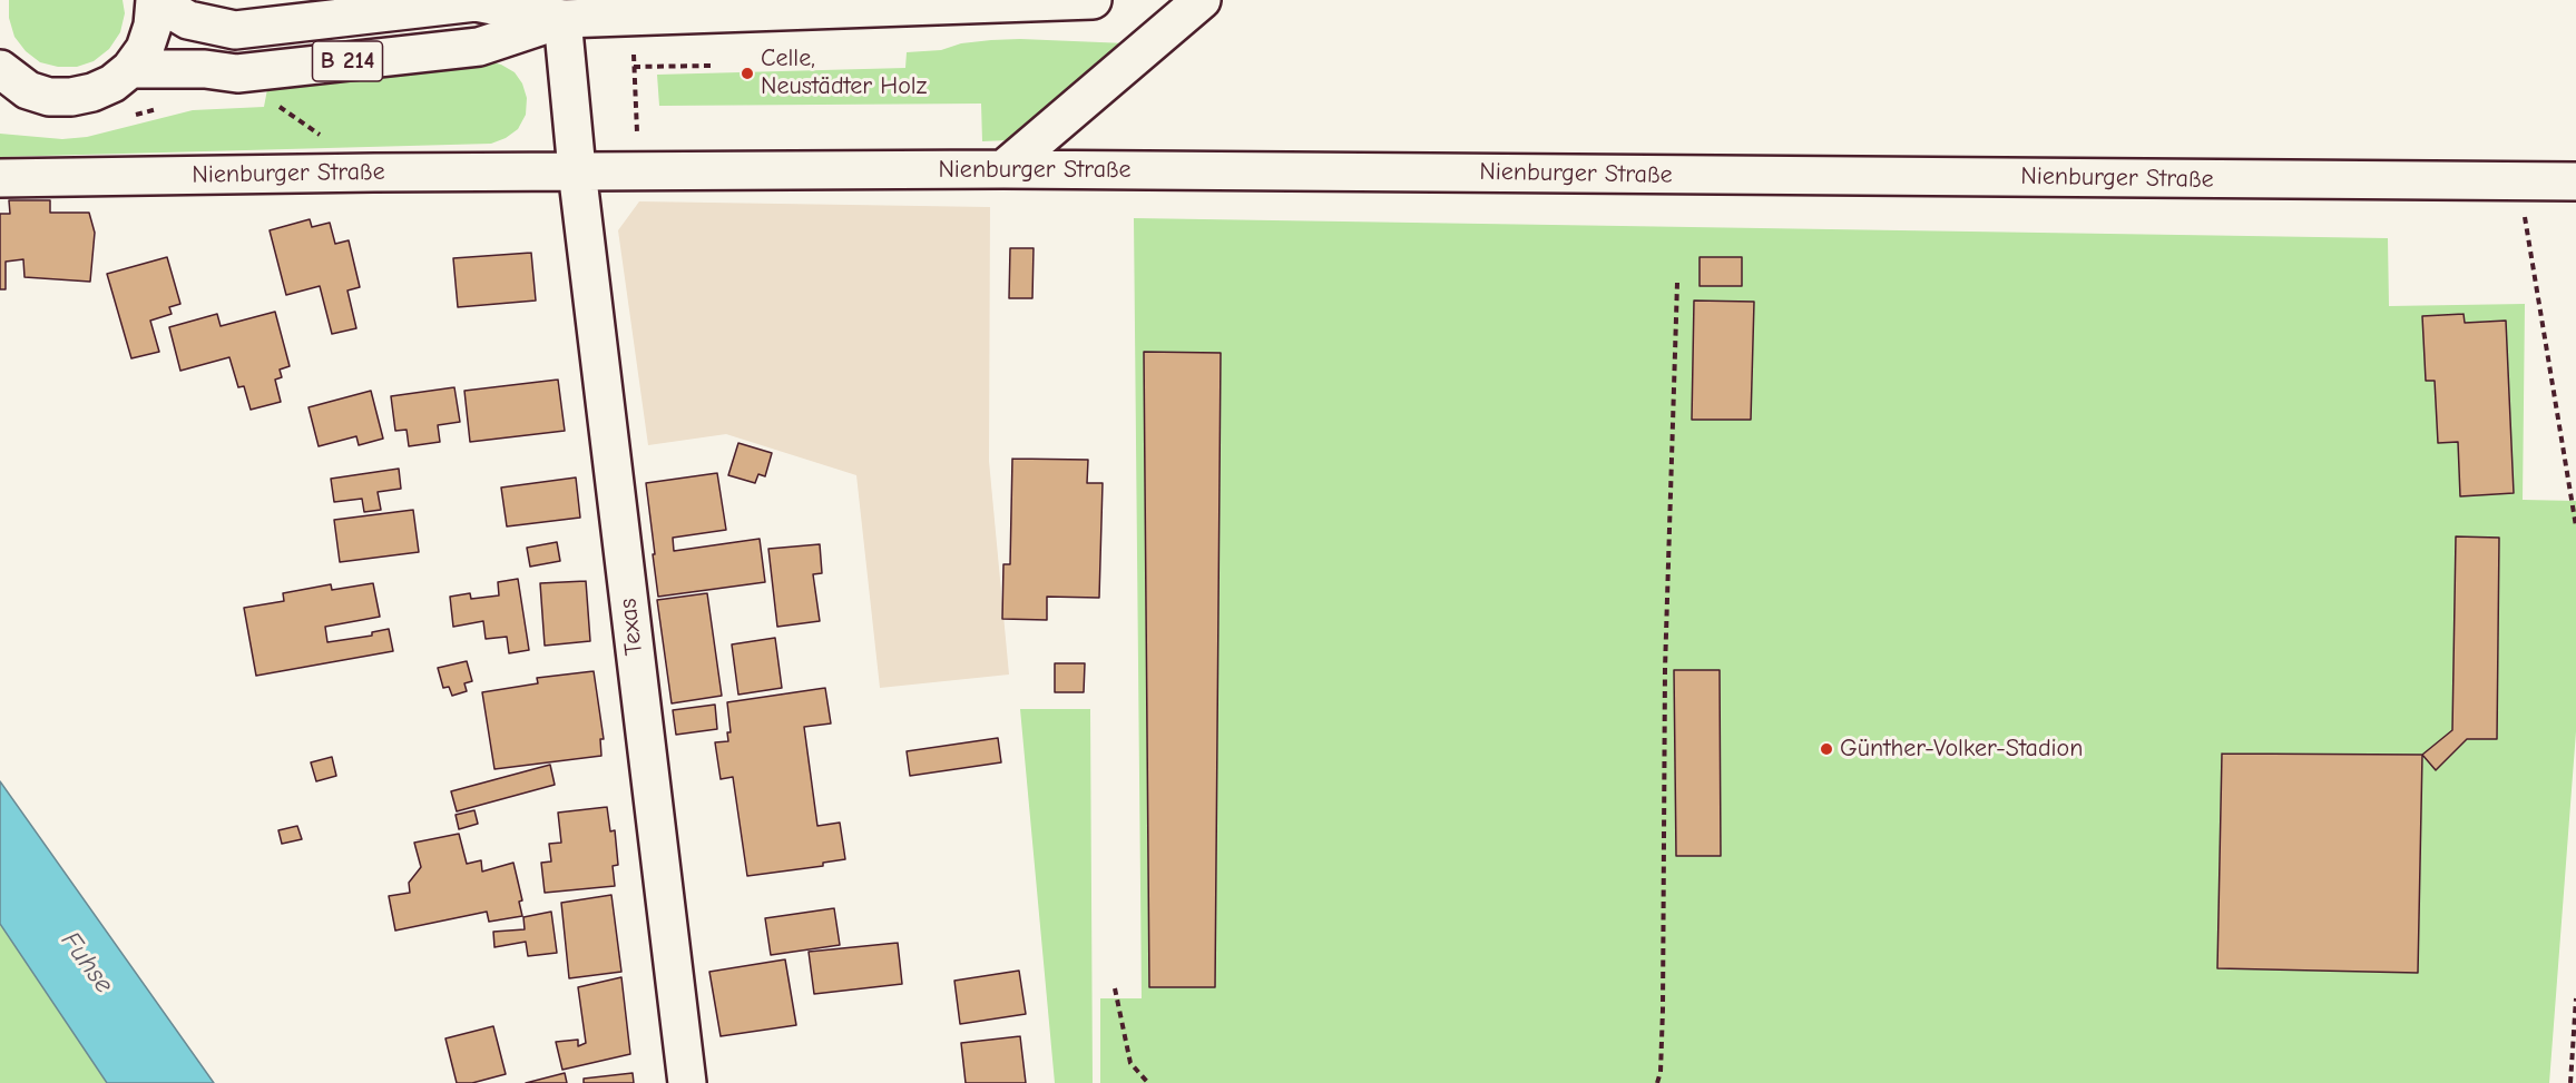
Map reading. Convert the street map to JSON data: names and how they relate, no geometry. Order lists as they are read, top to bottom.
{
  "streets": {
    "street": ["B 214", "Nienburger Straße", "Texas"]
  },
  "crossings": [
    ["Nienburger Straße", "Texas"]
  ],
  "water": ["Fuhse"],
  "places": ["Celle, Neustädter Holz", "Günther-Volker-Stadion"]
}
